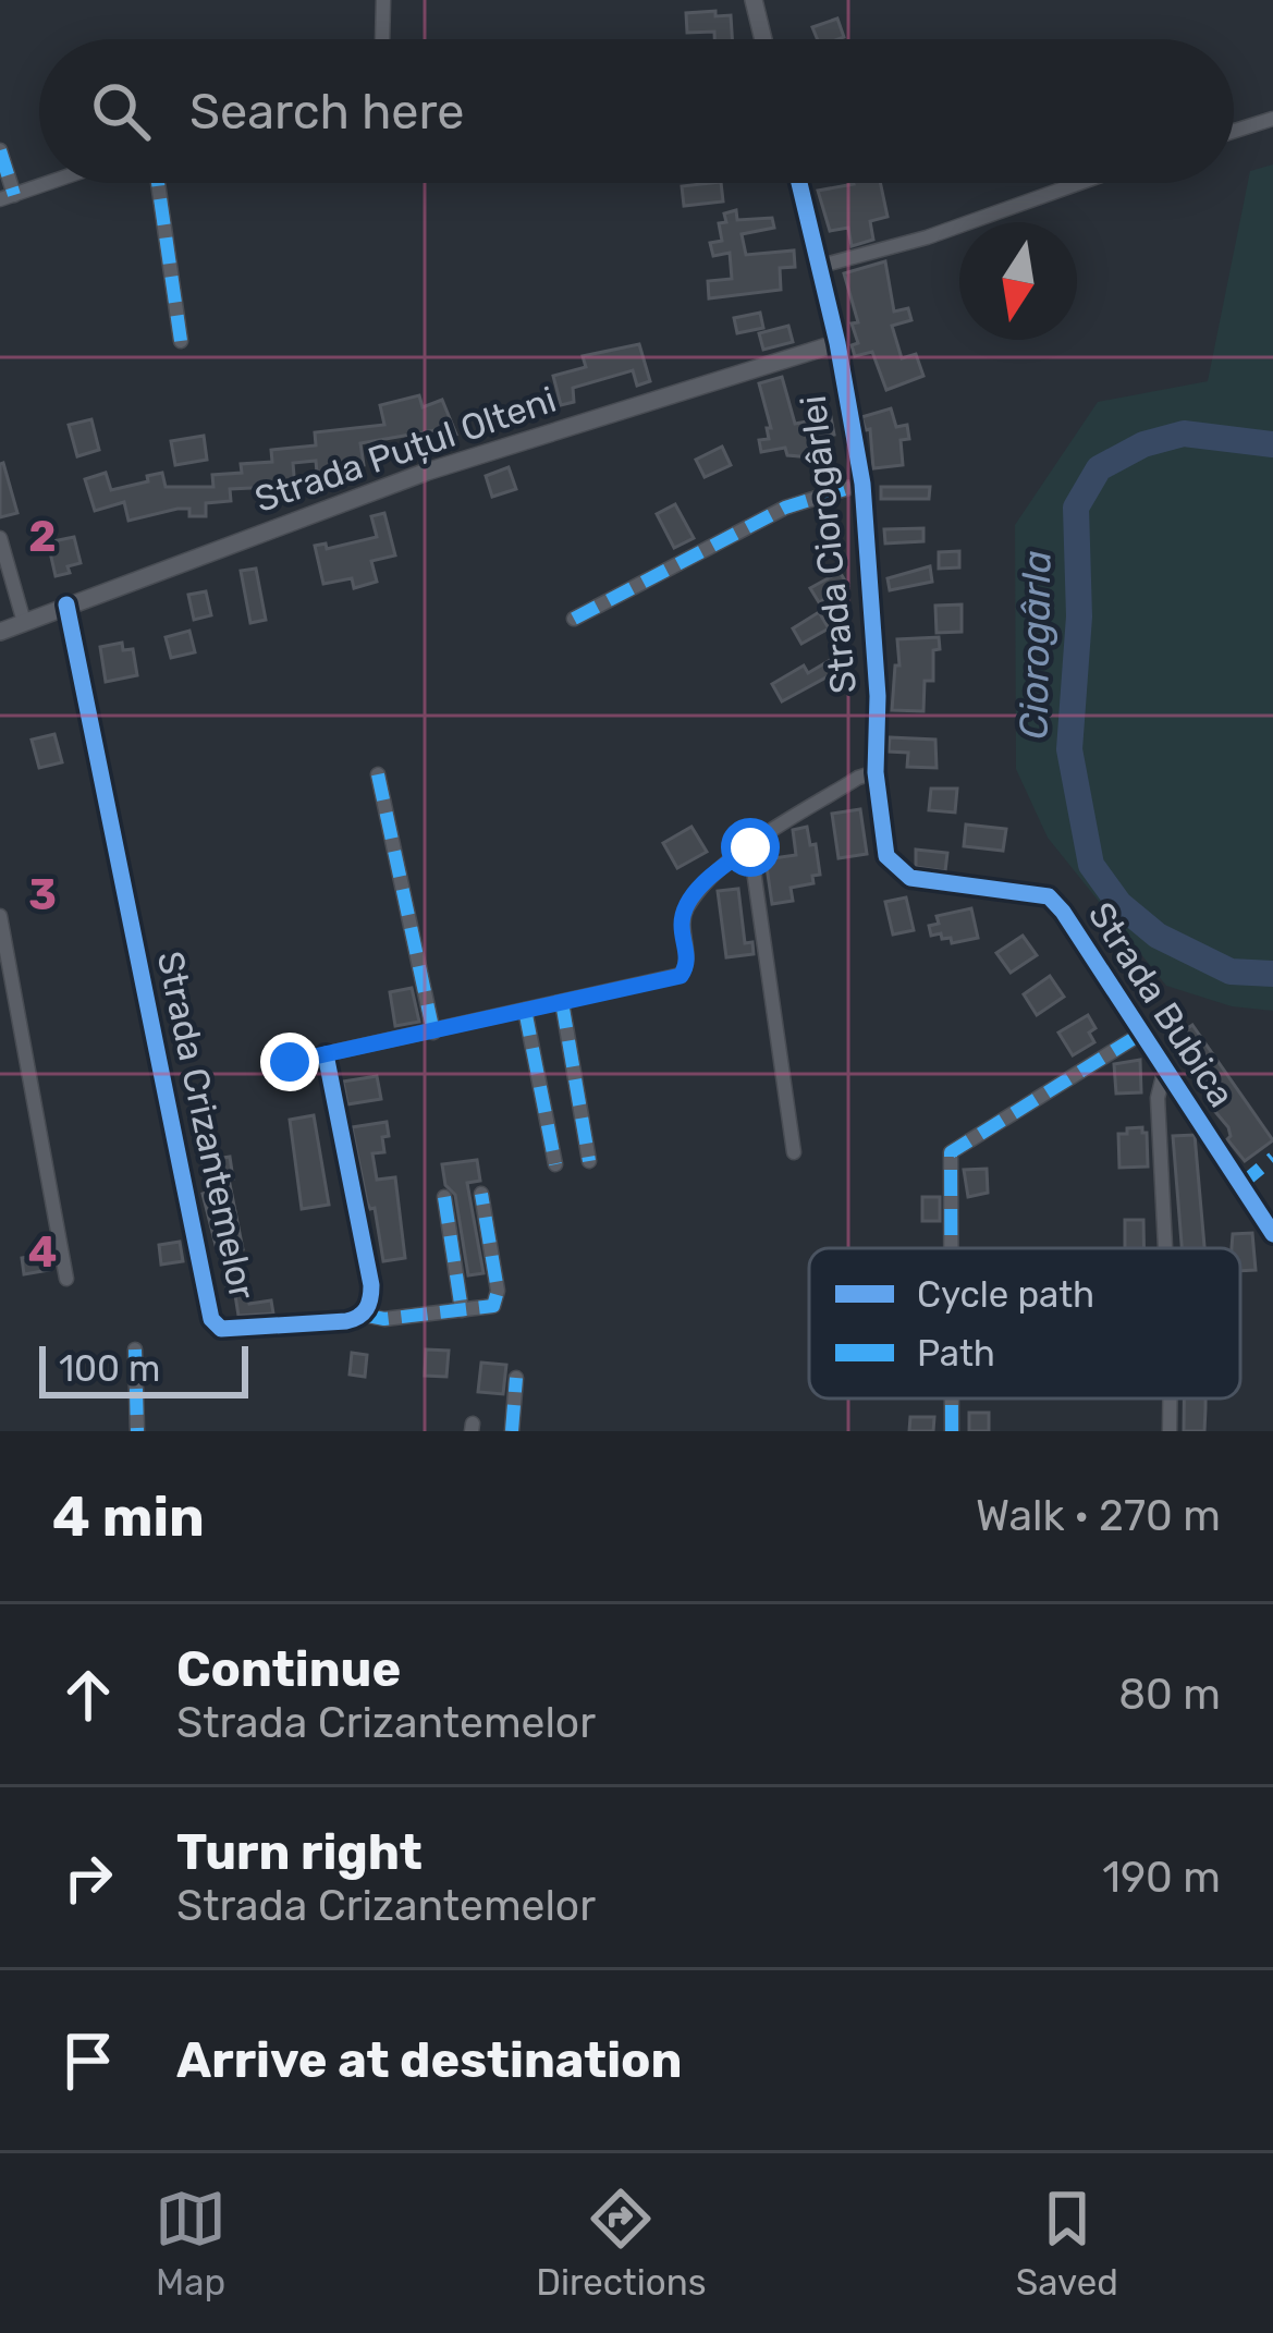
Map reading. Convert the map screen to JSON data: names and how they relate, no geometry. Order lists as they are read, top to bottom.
{
  "streets": {
    "street": [
      "Strada Puțul Olteni",
      "Strada Ciorogârlei",
      "Strada Bubica",
      "Strada Crizantemelor"
    ]
  },
  "crossings": [
    ["Strada Puțul Olteni", "Strada Ciorogârlei"],
    ["Strada Puțul Olteni", "Strada Crizantemelor"],
    ["Strada Ciorogârlei", "Strada Bubica"]
  ],
  "water": ["Ciorogârla"],
  "legend": ["Cycle path", "Path"],
  "scale_bar": "100 m",
  "north": "bottom",
  "page": {
    "search": "Search here",
    "scale": "100 m",
    "heading": ["4 min", "Walk · 270 m"],
    "list": [
      ["Continue", "Strada Crizantemelor", "80 m"],
      ["Turn right", "Strada Crizantemelor", "190 m"],
      "Arrive at destination"
    ],
    "nav": ["Map", "Directions", "Saved"]
  },
  "grid": {
    "rows": ["2", "3", "4"]
  }
}
